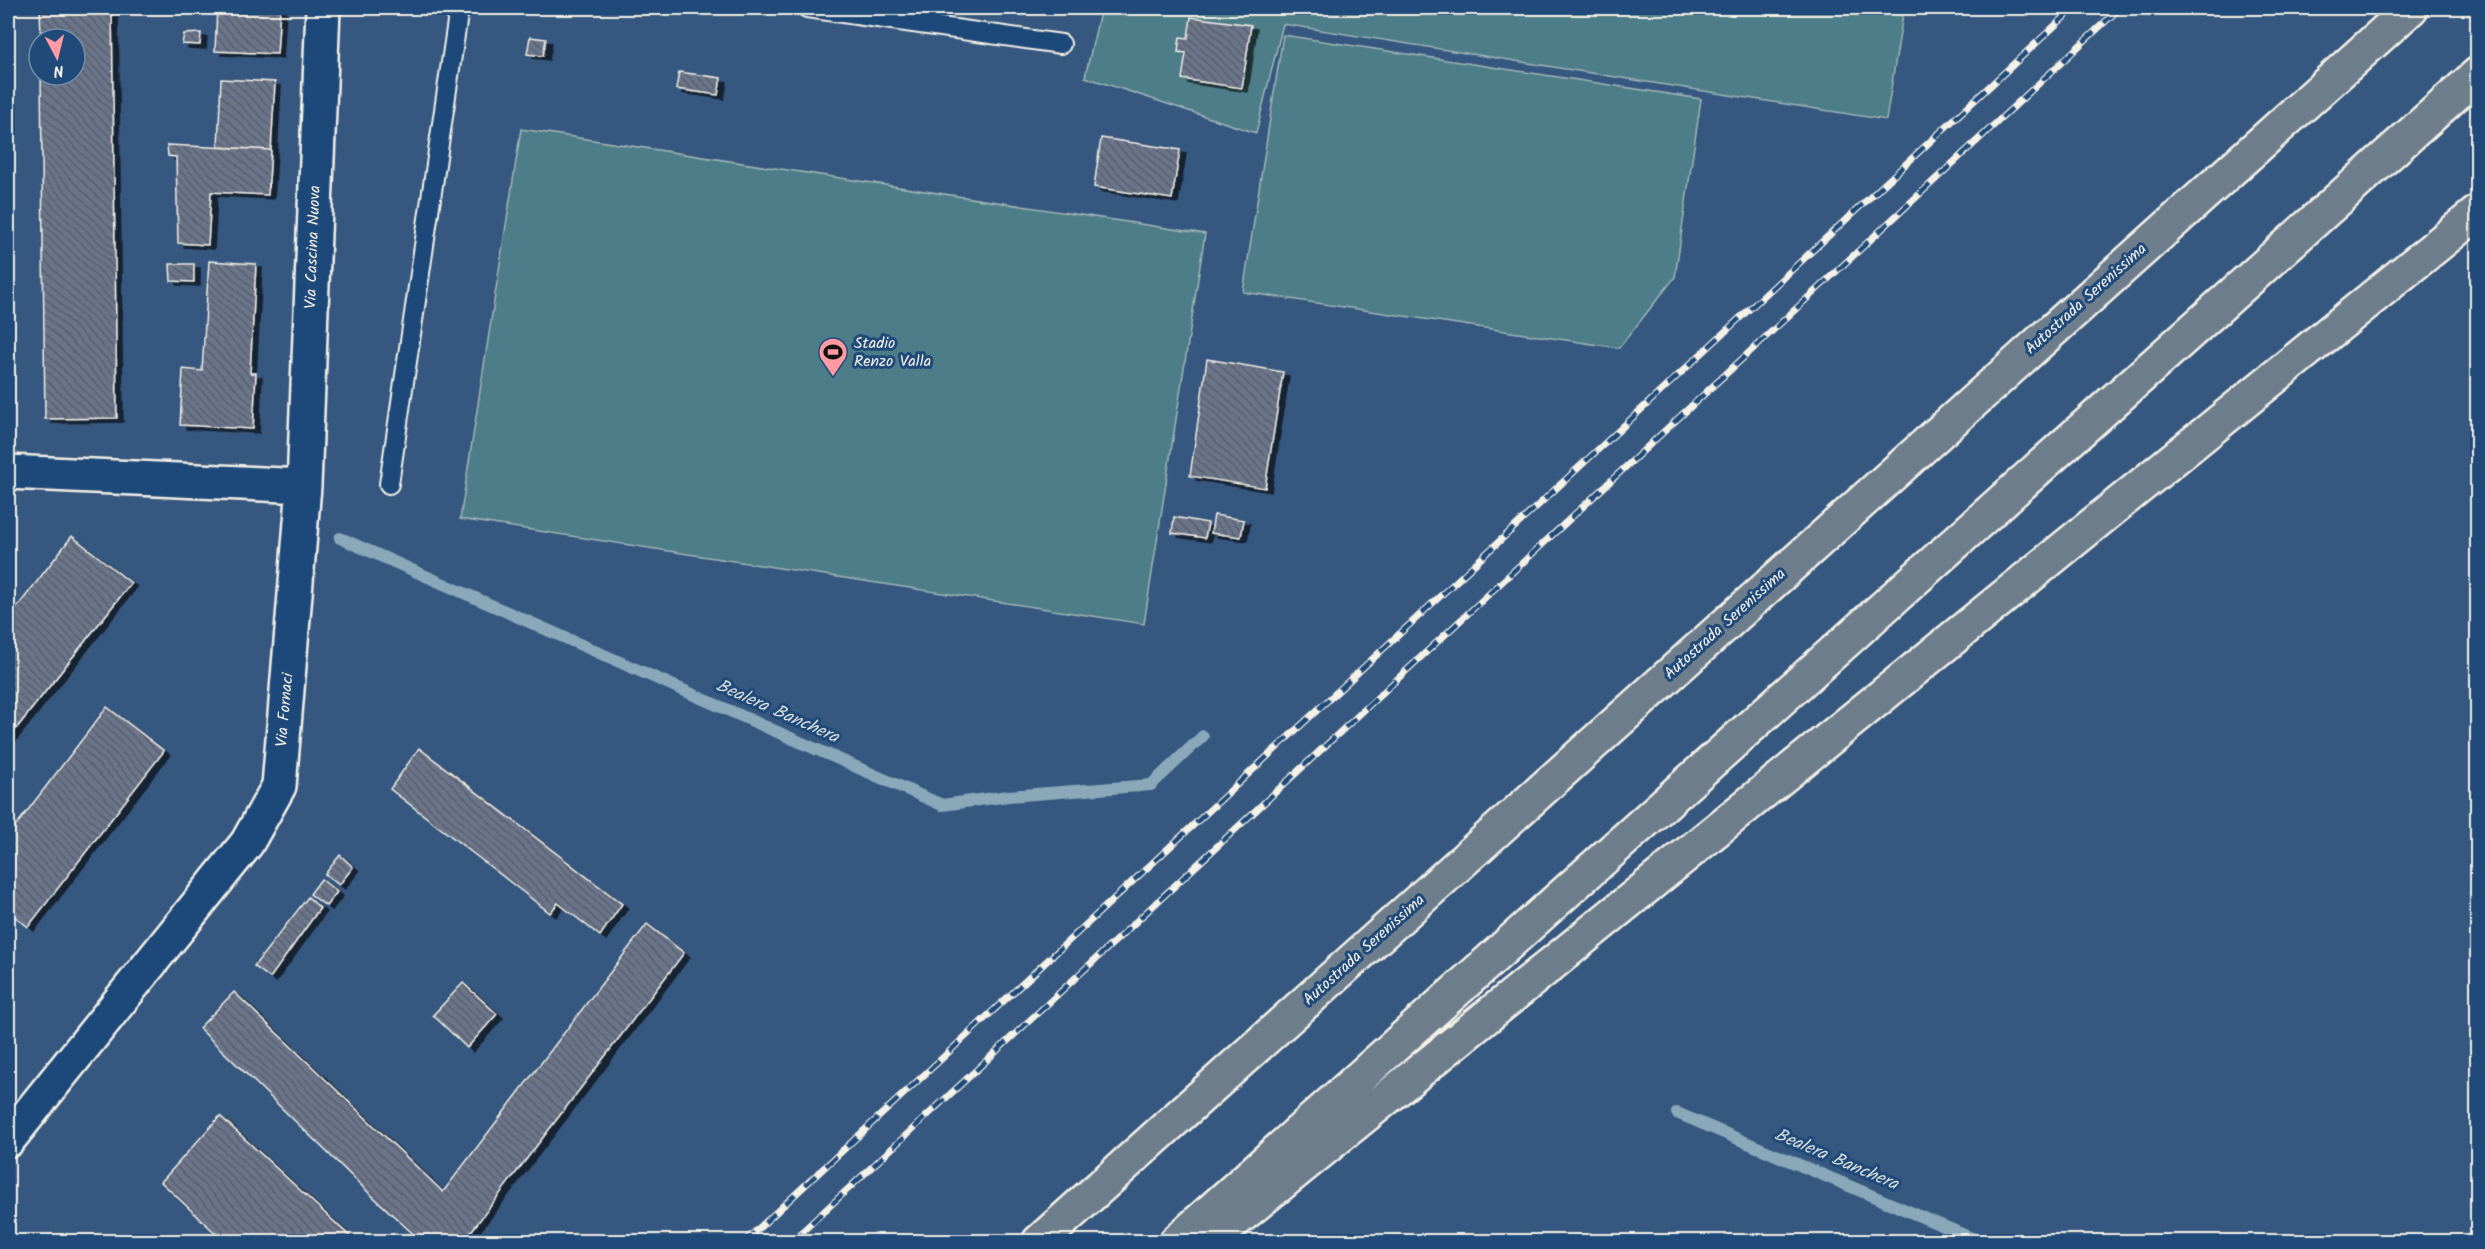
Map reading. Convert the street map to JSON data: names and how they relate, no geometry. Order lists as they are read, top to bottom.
{
  "streets": {
    "highway": ["Autostrada Serenissima"],
    "street": ["Via Cascina Nuova", "Via Fornaci"]
  },
  "crossings": [
    ["Via Cascina Nuova", "Via Fornaci"]
  ],
  "water": ["Bealera Banchera"],
  "places": {
    "sports": ["Stadio Renzo Valla"]
  },
  "north": "bottom"
}
